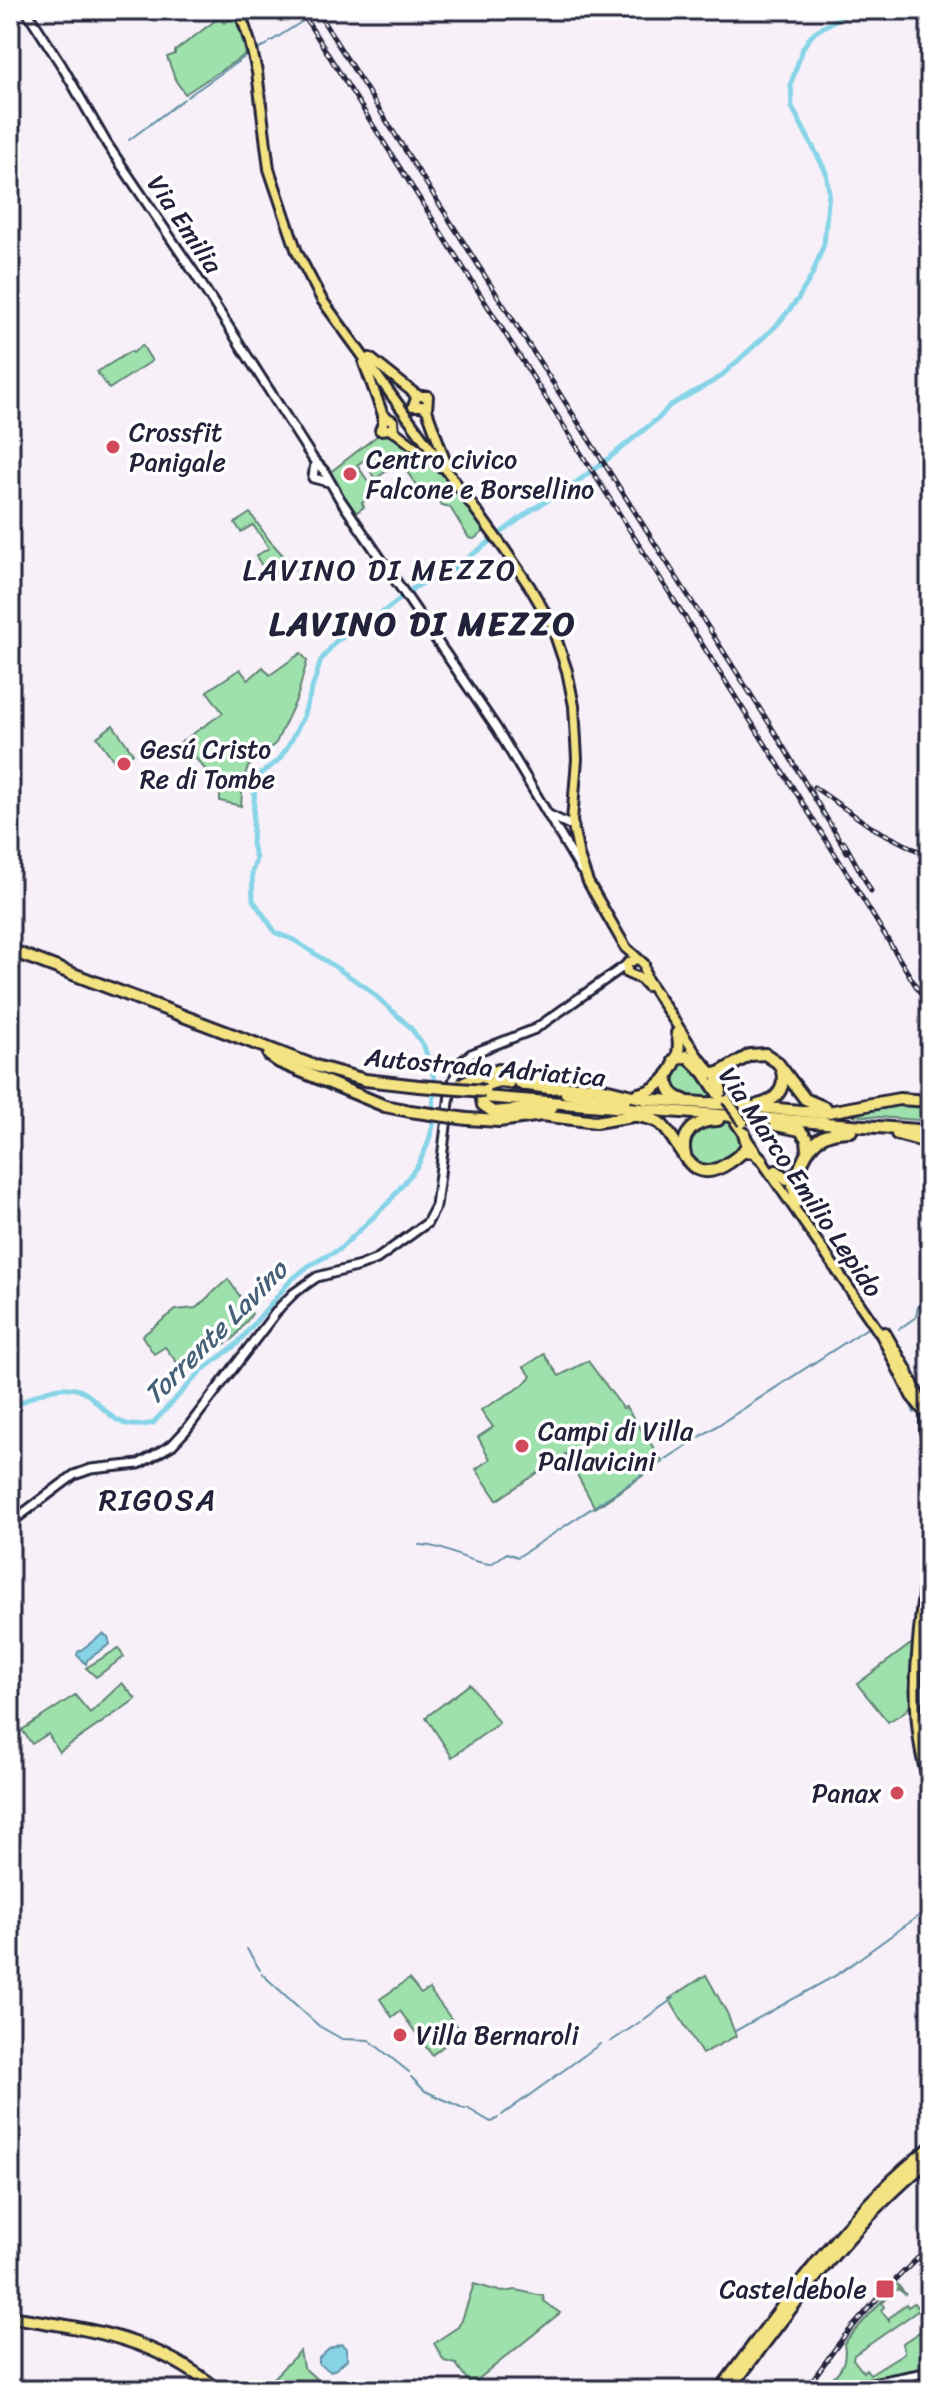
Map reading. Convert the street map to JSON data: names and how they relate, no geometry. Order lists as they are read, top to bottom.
{
  "streets": {
    "highway": ["Autostrada Adriatica"],
    "main road": ["Via Emilia", "Via Marco Emilio Lepido"]
  },
  "crossings": [
    ["Via Emilia", "Via Marco Emilio Lepido"]
  ],
  "districts": ["LAVINO DI MEZZO", "LAVINO DI MEZZO", "RIGOSA"],
  "water": ["Torrente Lavino"],
  "places": {
    "other": [
      "Crossfit Panigale",
      "Centro civico Falcone e Borsellino",
      "Gesú Cristo Re di Tombe",
      "Campi di Villa Pallavicini",
      "Panax",
      "Villa Bernaroli"
    ],
    "transit": ["Casteldebole"]
  }
}
